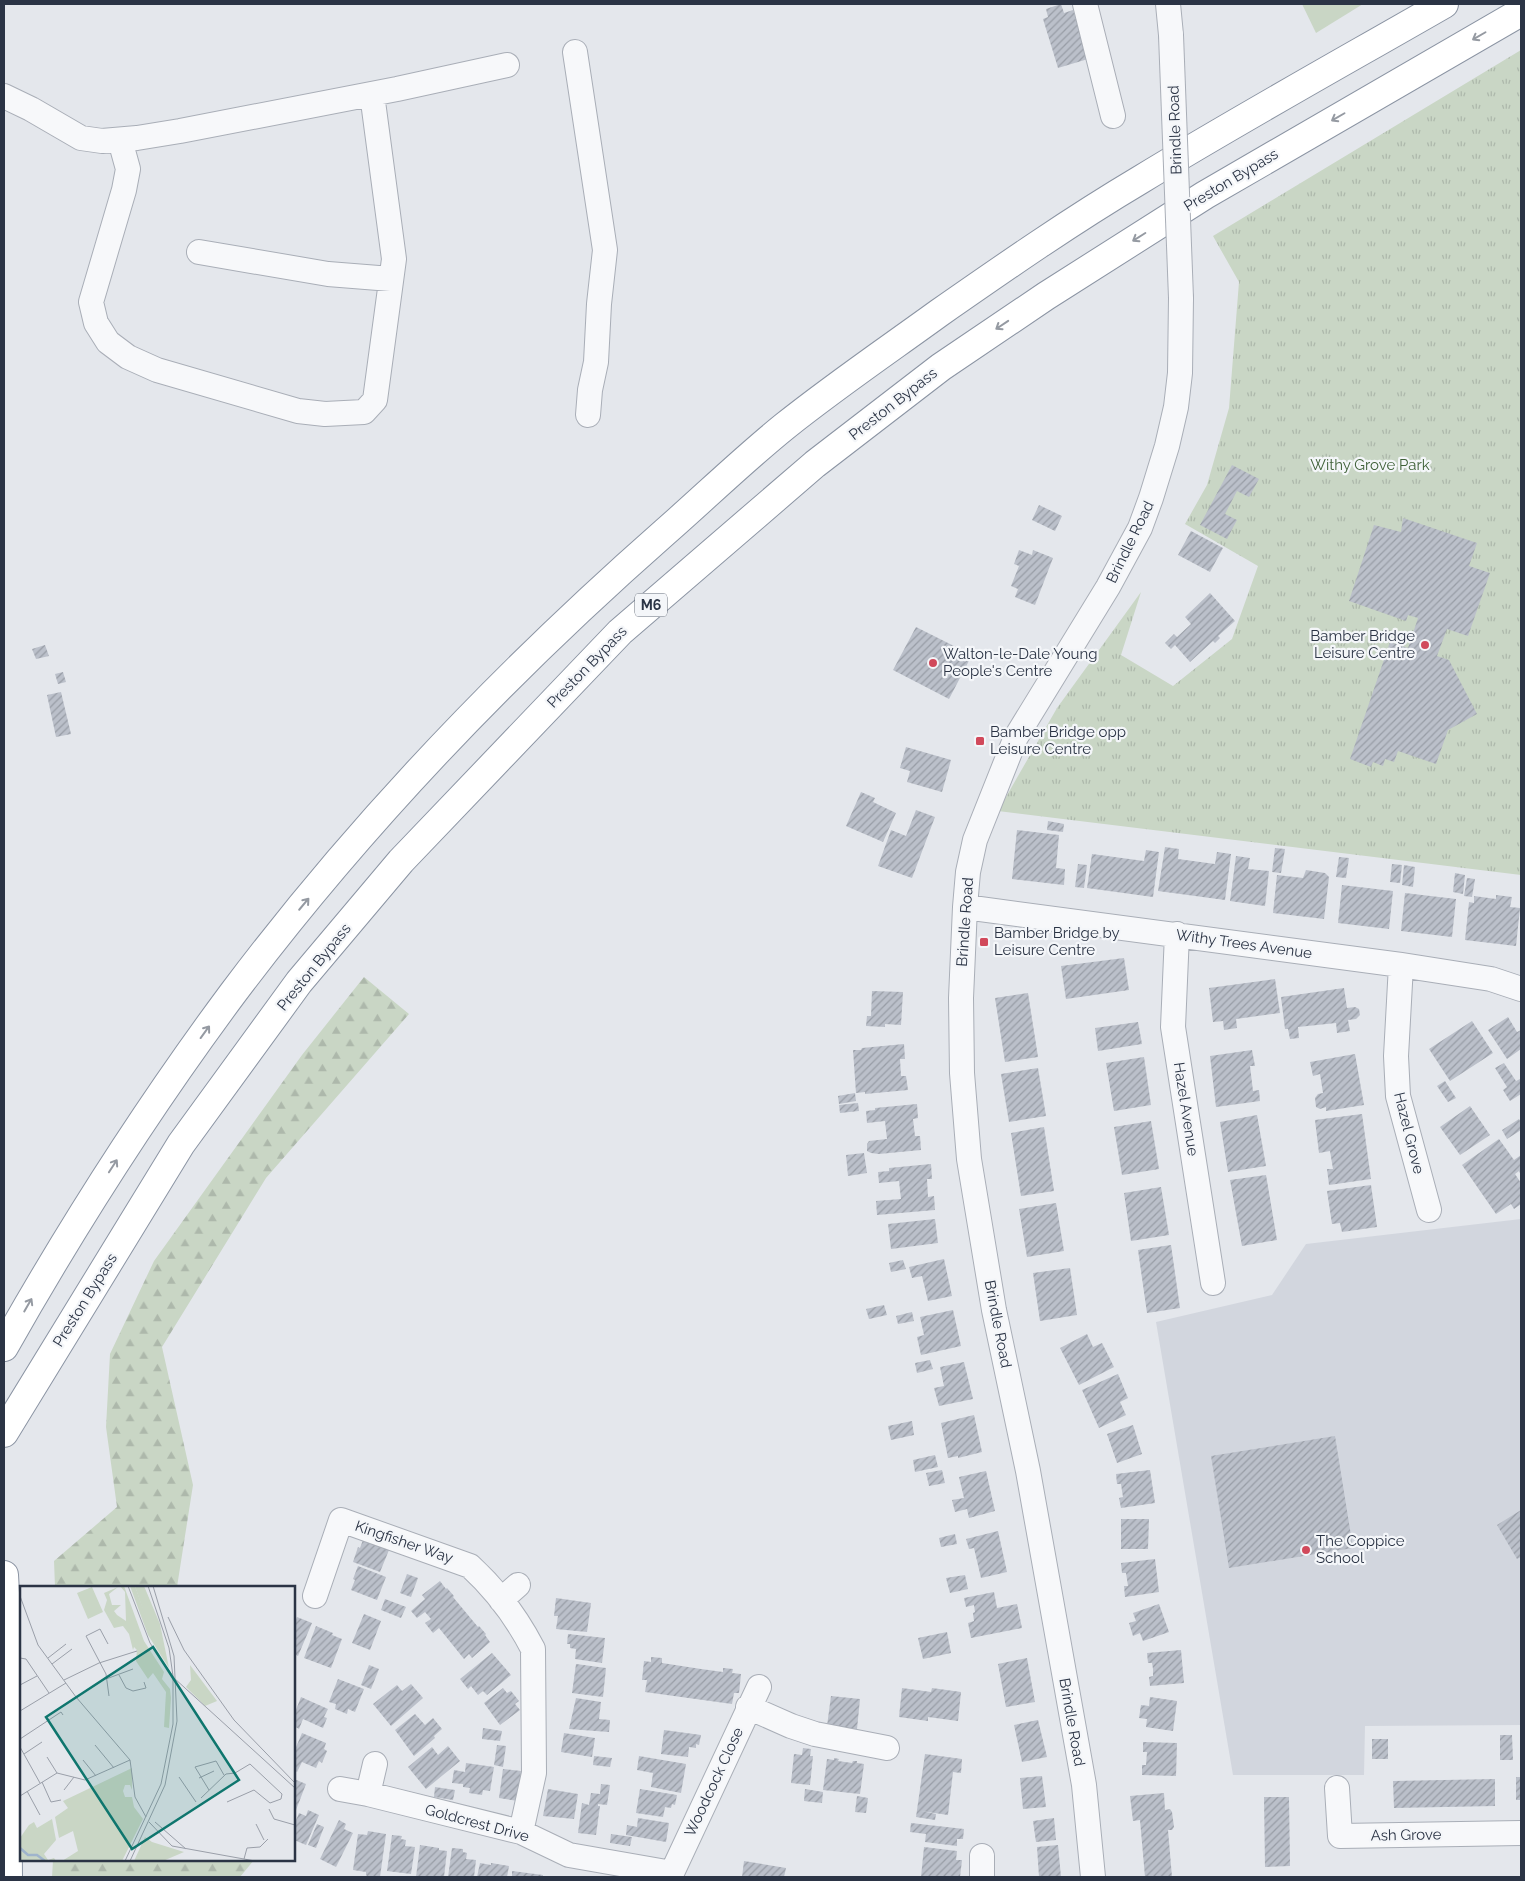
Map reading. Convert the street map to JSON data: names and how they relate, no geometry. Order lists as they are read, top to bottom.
{
  "streets": {
    "highway": ["Preston Bypass", "M6"],
    "street": [
      "Brindle Road",
      "Withy Trees Avenue",
      "Hazel Avenue",
      "Hazel Grove",
      "Kingfisher Way",
      "Woodcock Close",
      "Goldcrest Drive",
      "Ash Grove"
    ]
  },
  "crossings": [
    ["Brindle Road", "Withy Trees Avenue"],
    ["Withy Trees Avenue", "Hazel Avenue"],
    ["Withy Trees Avenue", "Hazel Grove"],
    ["Kingfisher Way", "Goldcrest Drive"],
    ["Woodcock Close", "Goldcrest Drive"]
  ],
  "parks": ["Withy Grove Park"],
  "places": {
    "other": ["Bamber Bridge Leisure Centre", "Walton-le-Dale Young People's Centre", "The Coppice School"],
    "transit": ["Bamber Bridge opp Leisure Centre", "Bamber Bridge by Leisure Centre"]
  }
}
